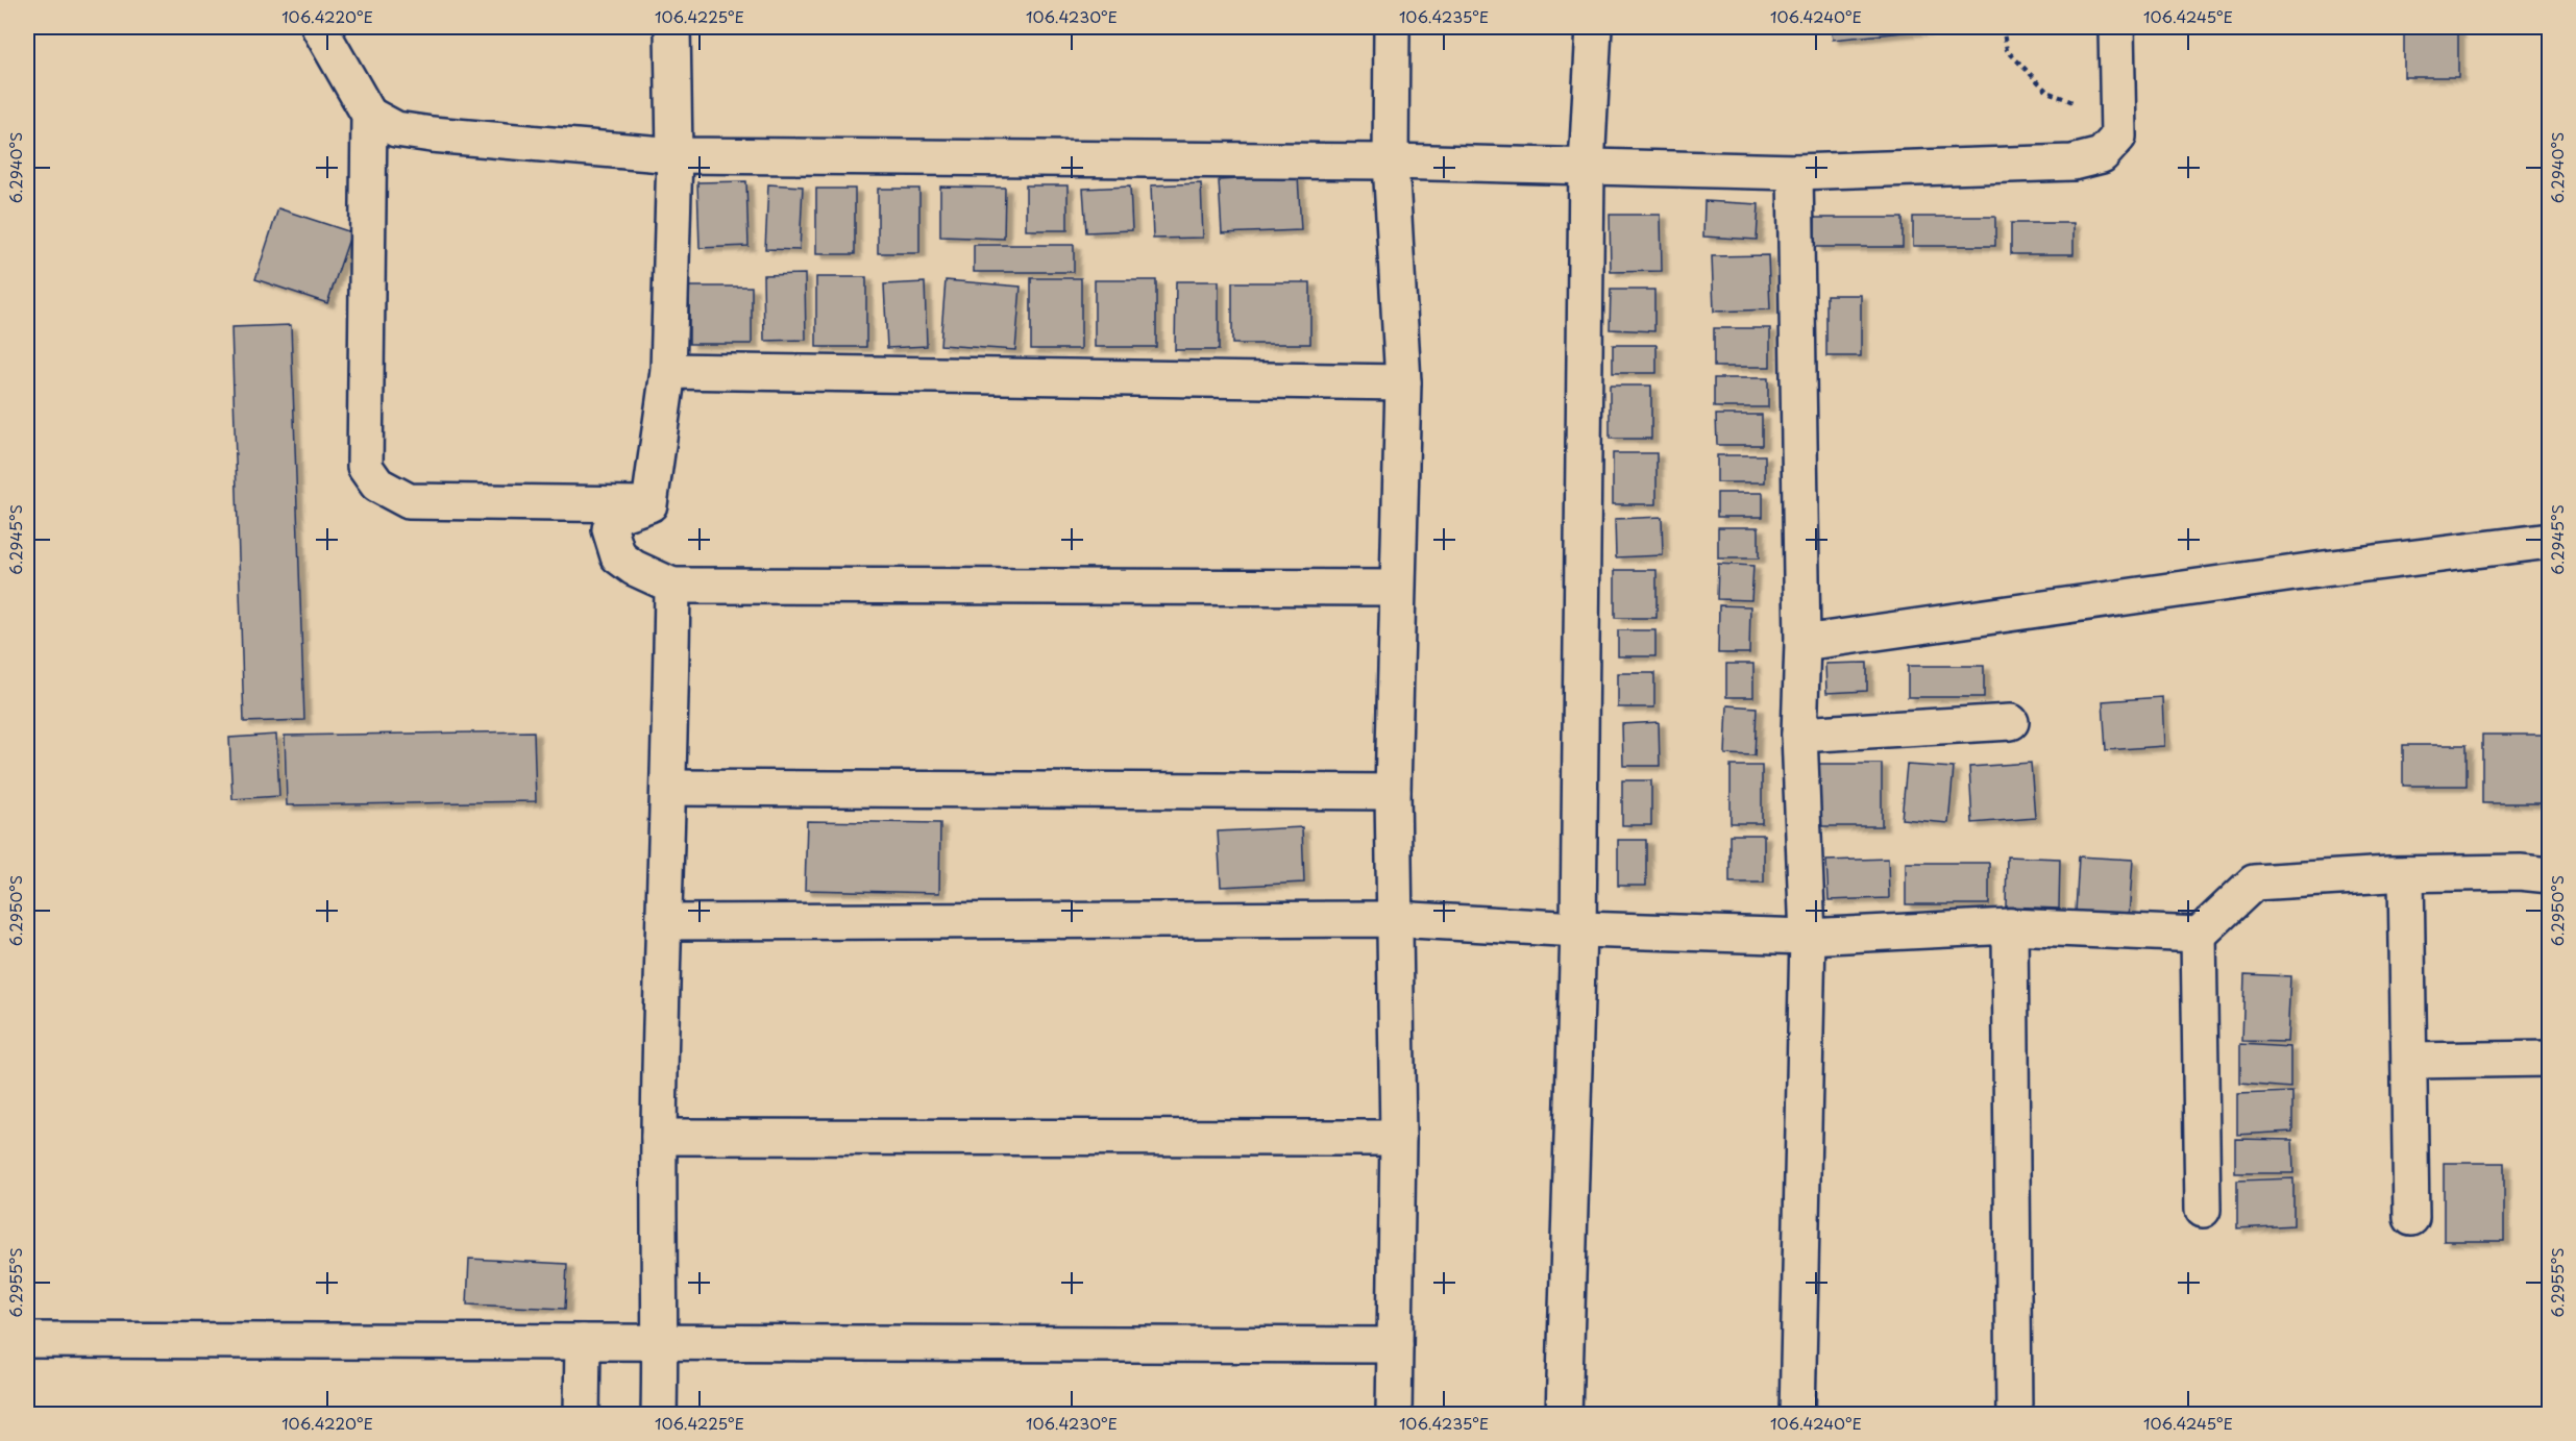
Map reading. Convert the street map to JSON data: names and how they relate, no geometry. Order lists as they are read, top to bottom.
{
  "coordinates": [
    "106.4220°E",
    "106.4225°E",
    "106.4230°E",
    "106.4235°E",
    "106.4240°E",
    "106.4245°E",
    "6.2940°S",
    "6.2945°S",
    "6.2950°S",
    "6.2955°S"
  ]
}
